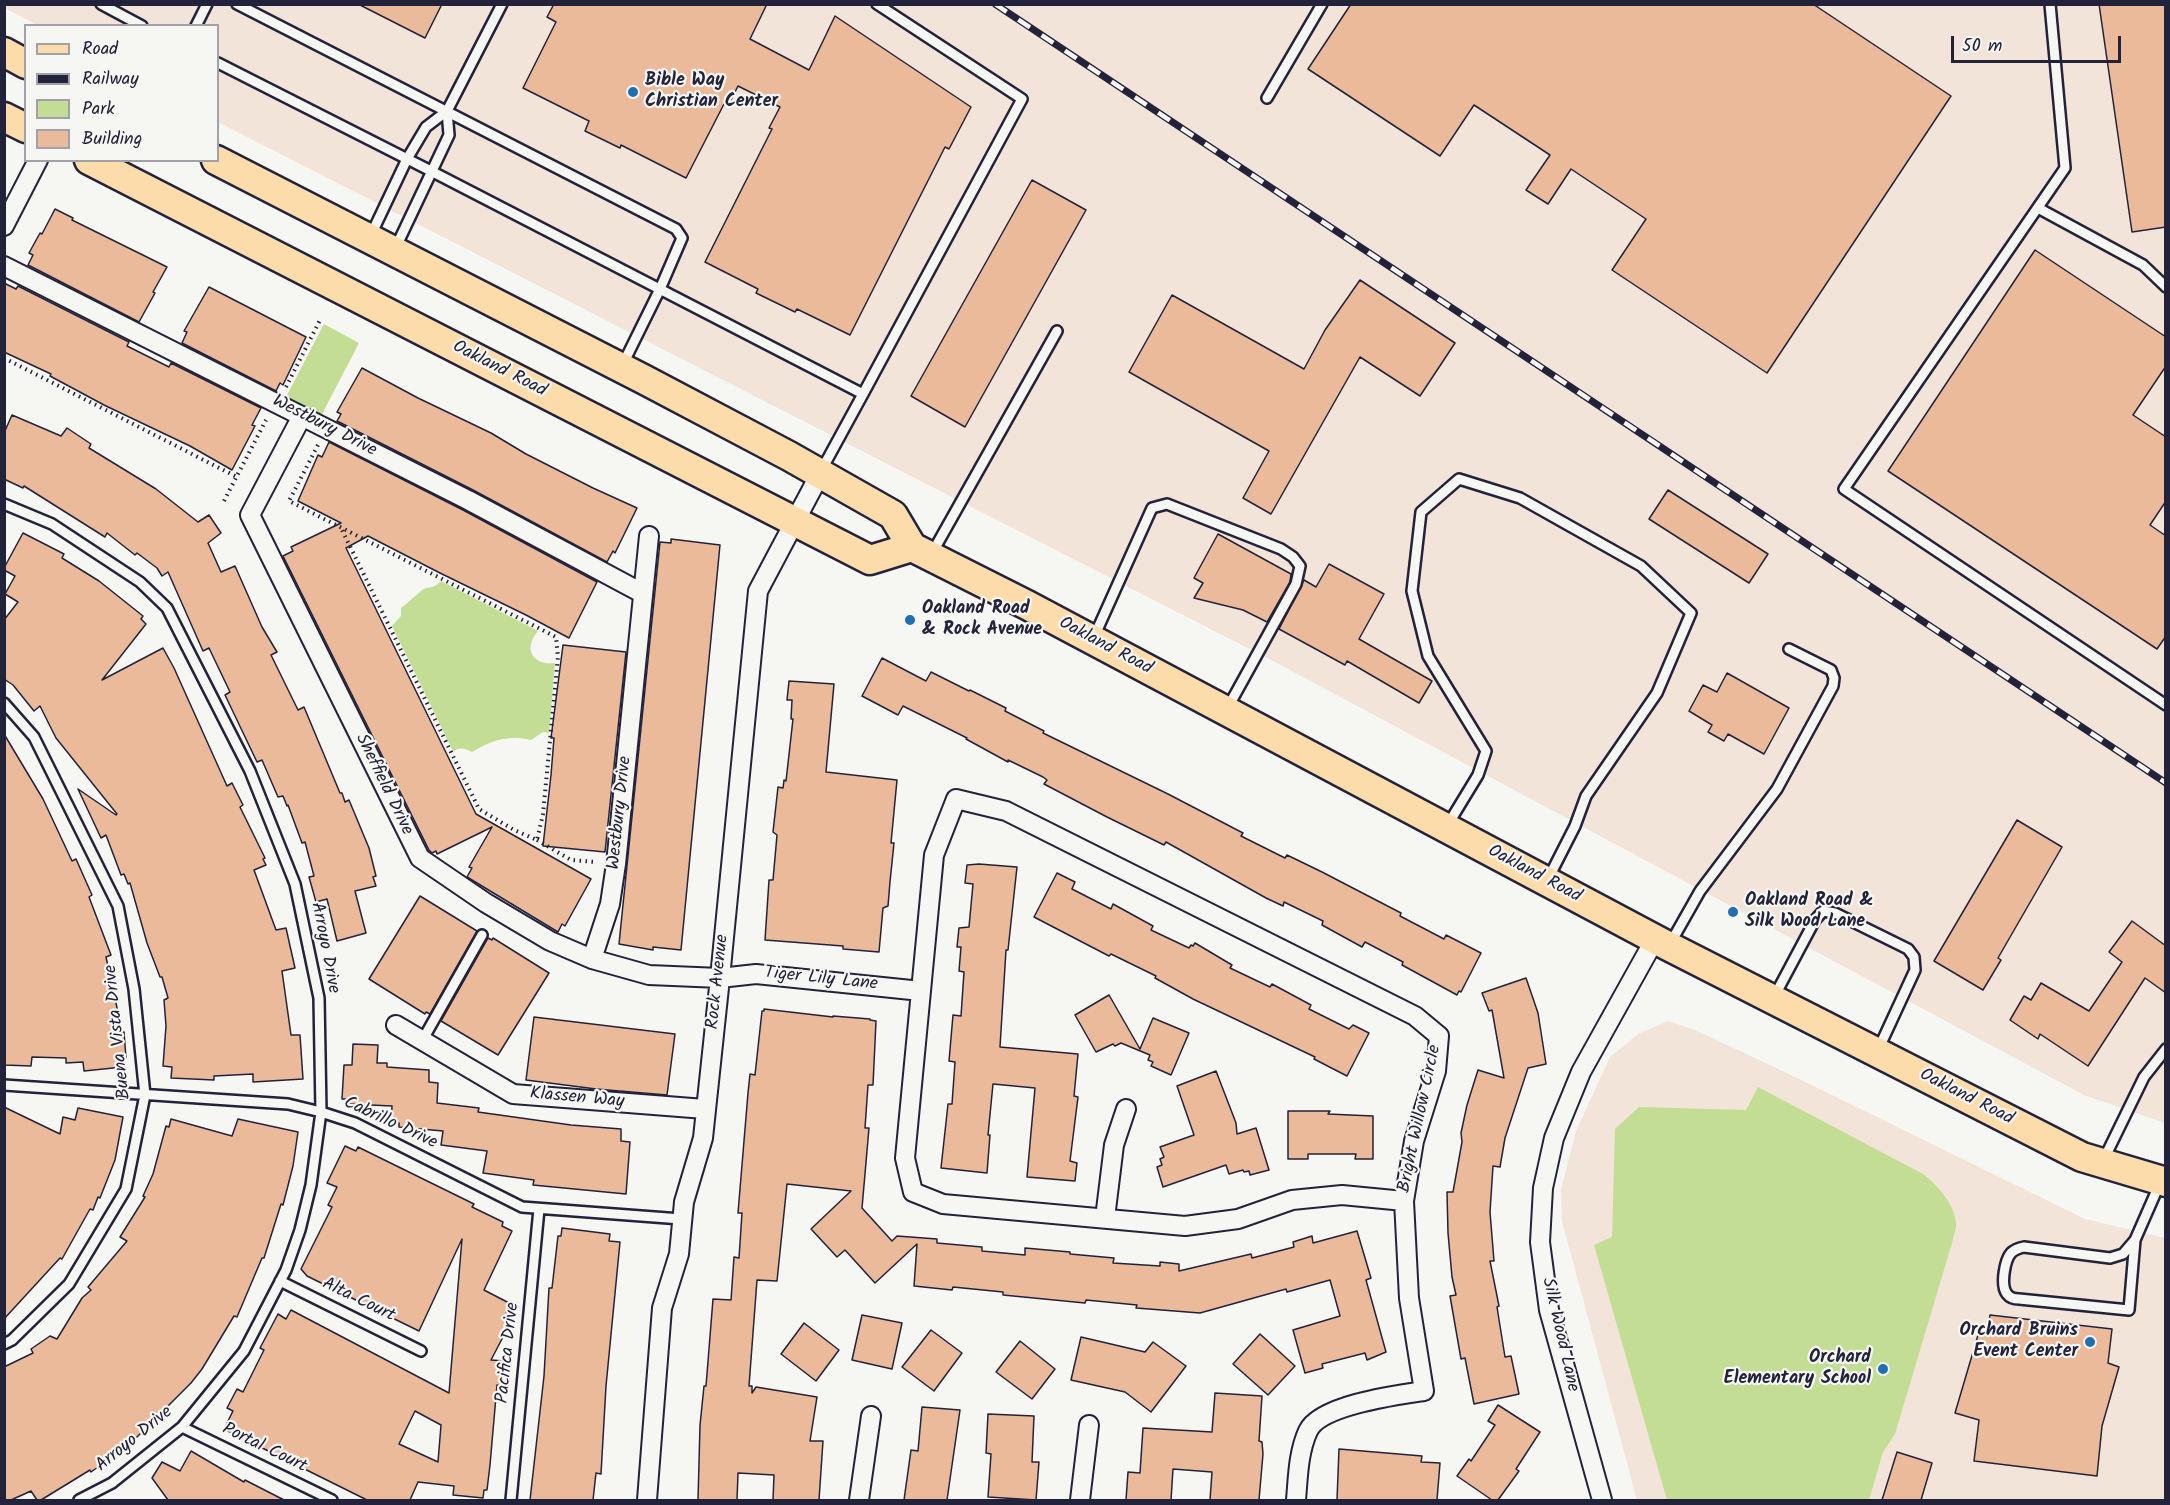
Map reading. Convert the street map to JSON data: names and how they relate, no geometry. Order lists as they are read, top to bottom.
{
  "streets": {
    "main road": ["Oakland Road"],
    "street": [
      "Westbury Drive",
      "Sheffield Drive",
      "Tiger Lily Lane",
      "Rock Avenue",
      "Klassen Way",
      "Bright Willow Circle",
      "Silk Wood Lane"
    ],
    "lane": [
      "Arroyo Drive",
      "Buena Vista Drive",
      "Cabrillo Drive",
      "Alta Court",
      "Pacifica Drive",
      "Portal Court"
    ]
  },
  "crossings": [
    ["Oakland Road", "Rock Avenue"],
    ["Oakland Road", "Silk Wood Lane"],
    ["Westbury Drive", "Sheffield Drive"],
    ["Sheffield Drive", "Tiger Lily Lane"],
    ["Sheffield Drive", "Rock Avenue"],
    ["Arroyo Drive", "Cabrillo Drive"],
    ["Arroyo Drive", "Alta Court"],
    ["Arroyo Drive", "Portal Court"],
    ["Tiger Lily Lane", "Rock Avenue"],
    ["Tiger Lily Lane", "Bright Willow Circle"],
    ["Rock Avenue", "Klassen Way"],
    ["Rock Avenue", "Cabrillo Drive"],
    ["Buena Vista Drive", "Cabrillo Drive"],
    ["Cabrillo Drive", "Pacifica Drive"]
  ],
  "places": [
    "Bible Way Christian Center",
    "Oakland Road & Rock Avenue",
    "Oakland Road & Silk Wood Lane",
    "Orchard Bruins Event Center",
    "Orchard Elementary School"
  ],
  "legend": [
    "Road",
    "Railway",
    "Park",
    "Building"
  ],
  "scale_bar": "50 m"
}
